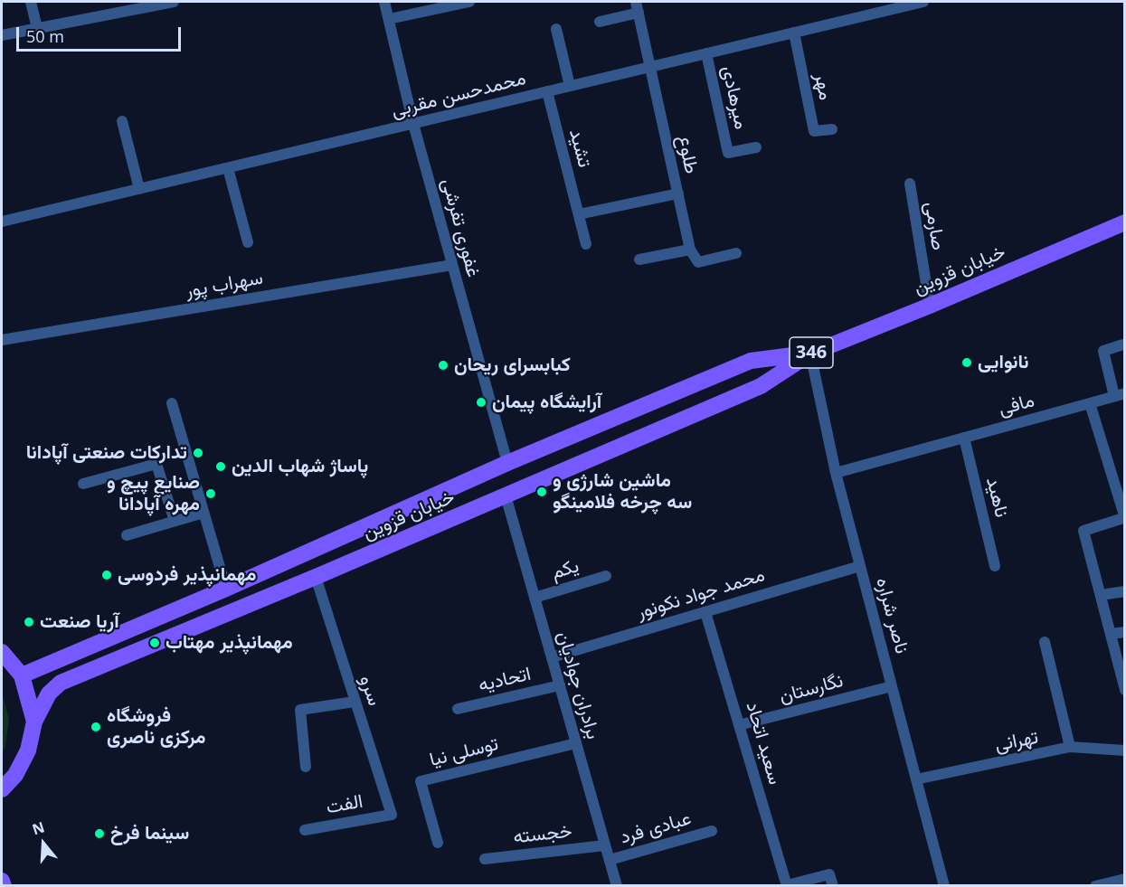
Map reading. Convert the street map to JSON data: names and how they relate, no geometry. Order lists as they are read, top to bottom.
{
  "streets": {
    "main road": ["خیابان قزوین", "346"],
    "street": [
      "مهر",
      "محمدحسن مقربی",
      "میرهادی",
      "تشید",
      "طلوع",
      "صارمی",
      "غفوری تفرشی",
      "سهراب پور",
      "مافی",
      "ناهید",
      "یکم",
      "محمد جواد نکونور",
      "ناصر شراره",
      "اتحادیه",
      "برادران جوادیان",
      "نگارستان",
      "سرو",
      "تهرانی",
      "سعید اتحاد",
      "توسلی نیا",
      "الفت",
      "عبادی فرد",
      "خجسته"
    ]
  },
  "crossings": [
    ["مهر", "محمدحسن مقربی"],
    ["محمدحسن مقربی", "میرهادی"],
    ["محمدحسن مقربی", "تشید"],
    ["محمدحسن مقربی", "طلوع"],
    ["محمدحسن مقربی", "غفوری تفرشی"],
    ["صارمی", "خیابان قزوین"],
    ["غفوری تفرشی", "خیابان قزوین"],
    ["غفوری تفرشی", "سهراب پور"],
    ["خیابان قزوین", "ناصر شراره"],
    ["خیابان قزوین", "برادران جوادیان"],
    ["خیابان قزوین", "سرو"],
    ["مافی", "ناهید"],
    ["مافی", "ناصر شراره"],
    ["یکم", "برادران جوادیان"],
    ["محمد جواد نکونور", "ناصر شراره"],
    ["محمد جواد نکونور", "برادران جوادیان"],
    ["محمد جواد نکونور", "سعید اتحاد"],
    ["ناصر شراره", "نگارستان"],
    ["ناصر شراره", "تهرانی"],
    ["اتحادیه", "برادران جوادیان"],
    ["برادران جوادیان", "توسلی نیا"],
    ["برادران جوادیان", "عبادی فرد"],
    ["برادران جوادیان", "خجسته"],
    ["نگارستان", "سعید اتحاد"],
    ["سرو", "الفت"]
  ],
  "places": [
    "نانوایی",
    "کبابسرای ریحان",
    "آرایشگاه پیمان",
    "تدارکات صنعتی آپادانا",
    "پاساژ شهاب الدین",
    "ماشین شارژی و سه چرخه فلامینگو",
    "صنایع پیچ و مهره آپادانا",
    "مهمانپذیر فردوسی",
    "آریا صنعت",
    "مهمانپذیر مهتاب",
    "فروشگاه مرکزی ناصری",
    "سینما فرخ"
  ],
  "scale_bar": "50 m",
  "north": "top"
}
